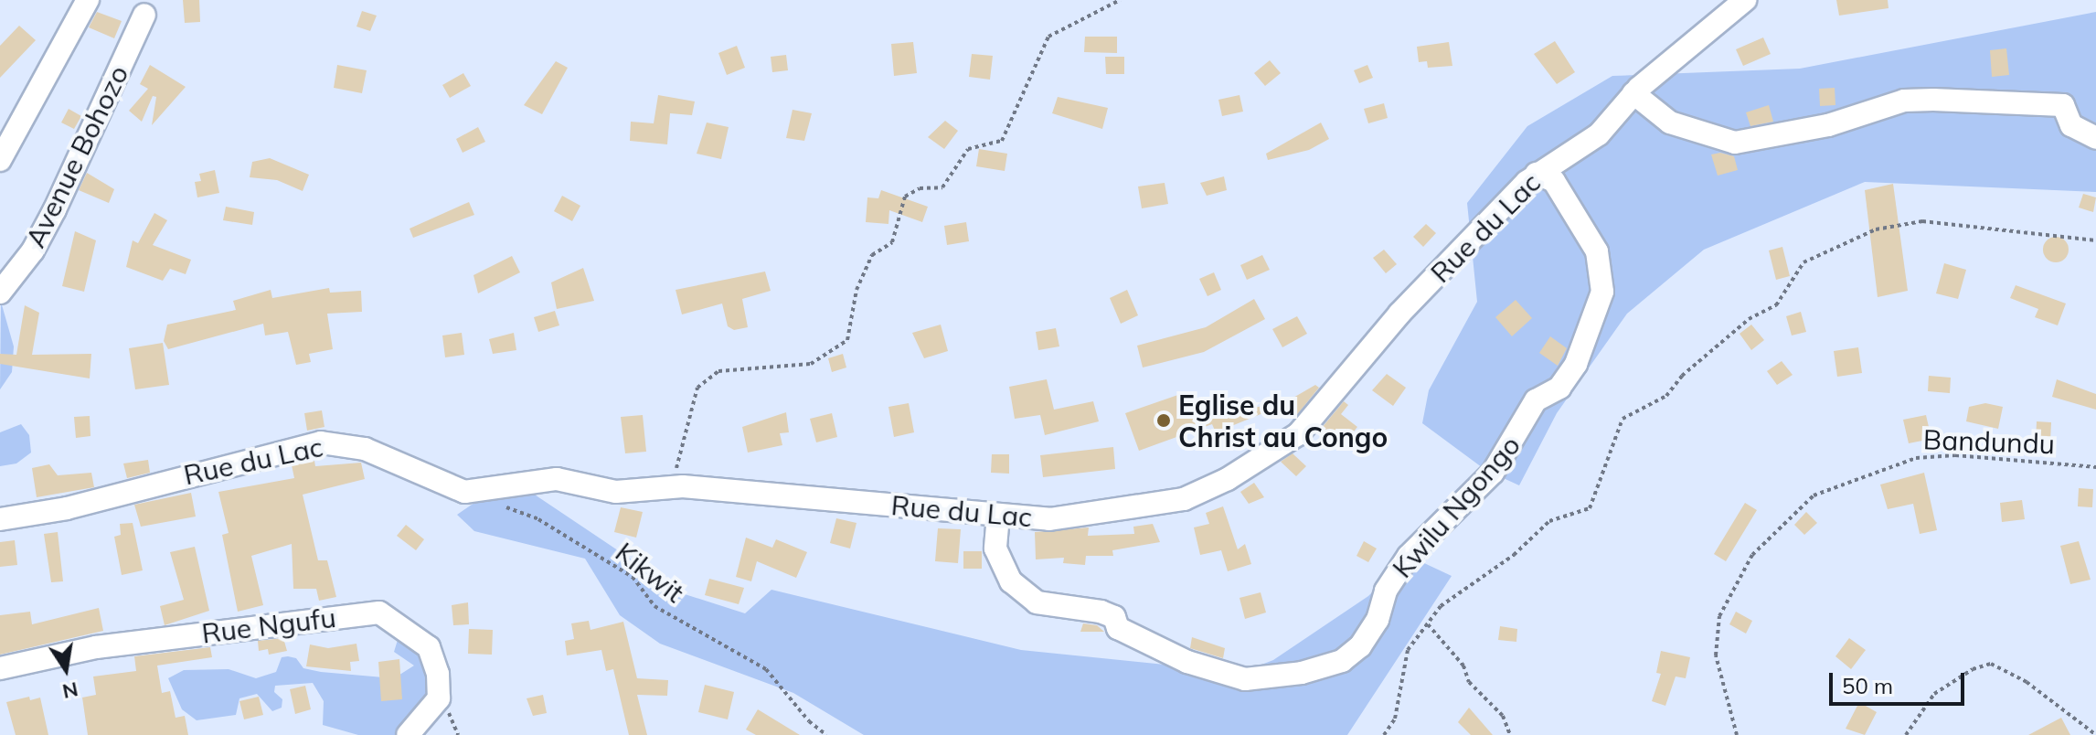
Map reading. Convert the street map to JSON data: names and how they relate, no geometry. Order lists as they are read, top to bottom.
{
  "streets": {
    "street": [
      "Avenue Bohozo",
      "Rue du Lac",
      "Kwilu Ngongo",
      "Rue Ngufu"
    ],
    "path": ["Bandundu", "Kikwit"]
  },
  "crossings": [
    ["Rue du Lac", "Kwilu Ngongo"]
  ],
  "places": ["Eglise du Christ au Congo"],
  "scale_bar": "50 m",
  "north": "bottom"
}
